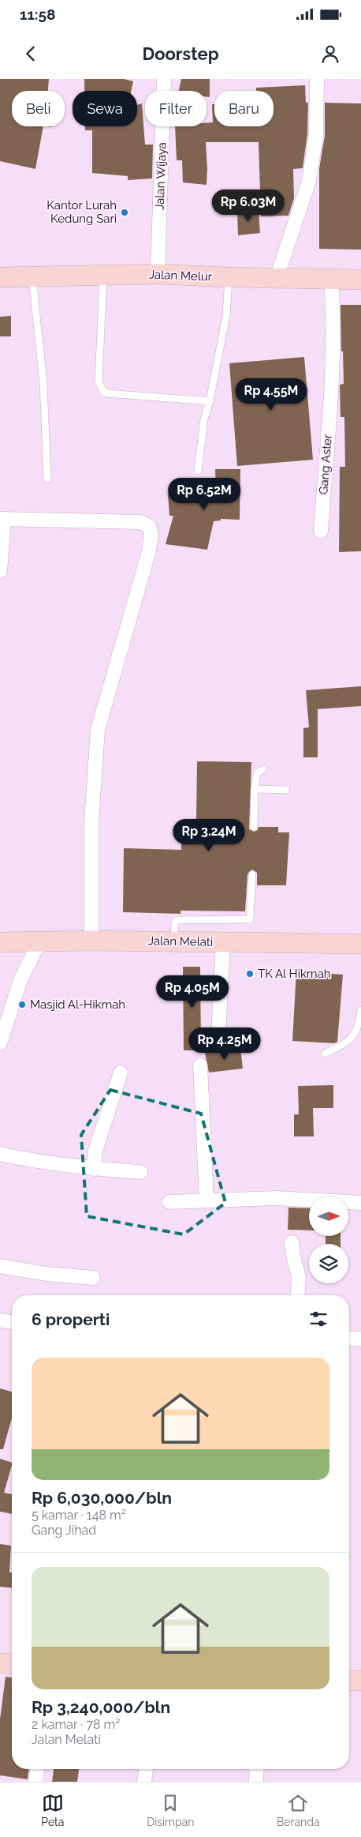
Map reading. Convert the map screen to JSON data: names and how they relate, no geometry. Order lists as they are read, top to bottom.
{
  "streets": {
    "street": [
      "Jalan Wijaya",
      "Jalan Melur",
      "Gang Aster",
      "Jalan Melati"
    ]
  },
  "crossings": [
    ["Jalan Wijaya", "Jalan Melur"],
    ["Jalan Melur", "Gang Aster"]
  ],
  "places": ["Kantor Lurah Kedung Sari", "TK Al Hikmah", "Masjid Al-Hikmah"],
  "north": "right",
  "page": {
    "status": "11:58",
    "header": "Doorstep",
    "chip": [
      "Beli",
      "Sewa",
      "Filter",
      "Baru"
    ],
    "price": [
      "Rp 6.03M",
      "Rp 4.55M",
      "Rp 6.52M",
      "Rp 3.24M",
      "Rp 4.05M",
      "Rp 4.25M"
    ],
    "heading": "6 properti",
    "list": [
      {
        "name": "Rp 6,030,000/bln",
        "note": "5 kamar · 148 m² · Gang Jihad"
      },
      {
        "name": "Rp 3,240,000/bln",
        "note": "2 kamar · 78 m² · Jalan Melati"
      }
    ],
    "tabs": ["Peta", "Disimpan", "Beranda"]
  }
}
